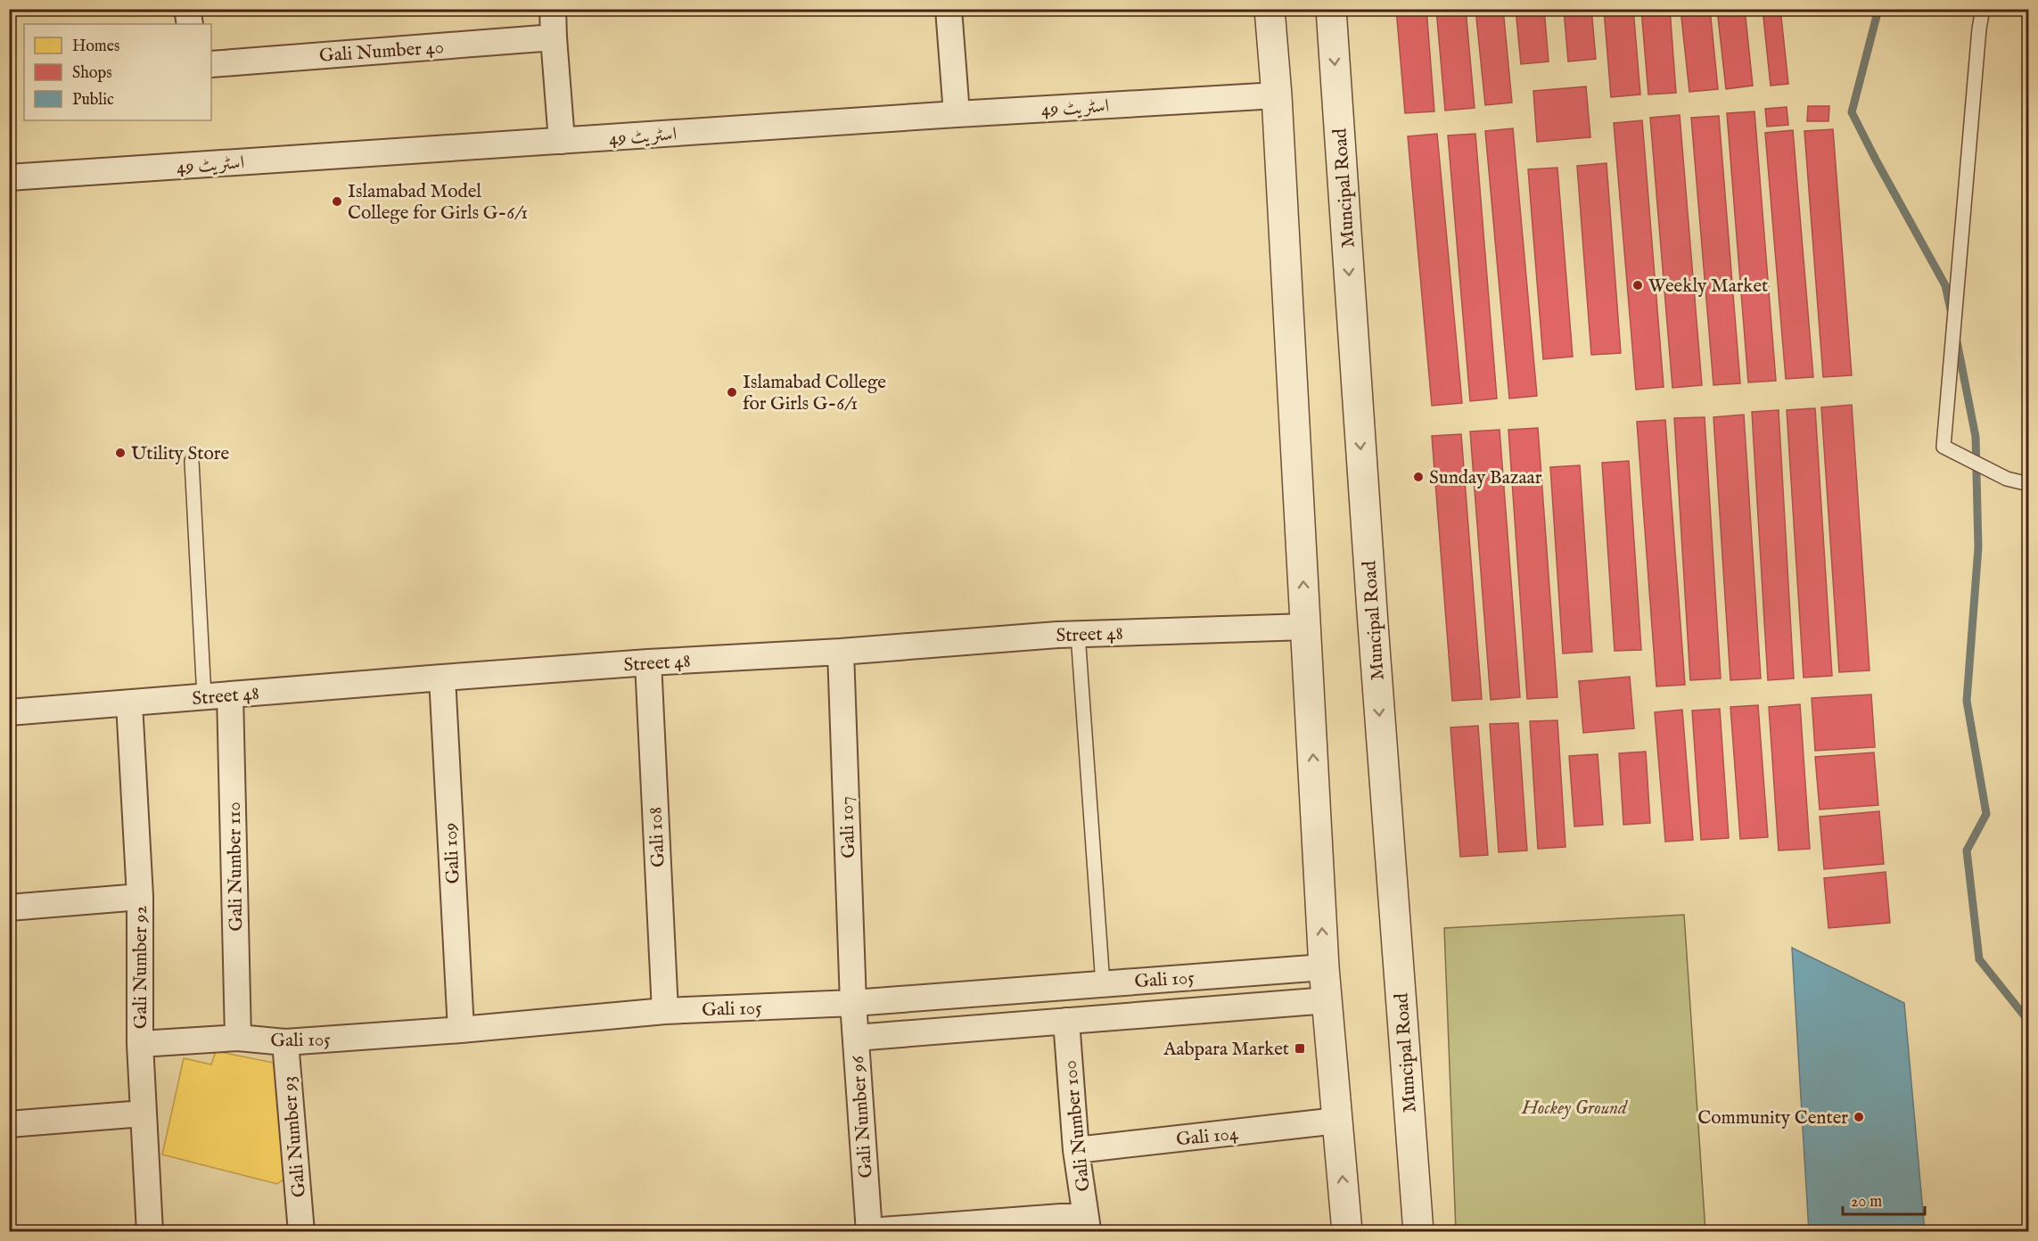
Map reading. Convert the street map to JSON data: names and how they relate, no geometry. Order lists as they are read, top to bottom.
{
  "streets": {
    "street": [
      "Gali Number 40",
      "اسٹریٹ 49",
      "Muncipal Road",
      "Street 48",
      "Gali 107",
      "Gali 108",
      "Gali 109",
      "Gali Number 110",
      "Gali Number 92",
      "Gali 105",
      "Gali Number 96",
      "Gali Number 100",
      "Gali 104",
      "Gali Number 93"
    ]
  },
  "crossings": [
    ["Street 48", "Gali 107"],
    ["Street 48", "Gali 108"],
    ["Street 48", "Gali 109"],
    ["Street 48", "Gali Number 110"],
    ["Street 48", "Gali Number 92"],
    ["Gali 107", "Gali 105"],
    ["Gali 107", "Gali Number 96"],
    ["Gali 108", "Gali 105"],
    ["Gali 109", "Gali 105"],
    ["Gali Number 110", "Gali 105"],
    ["Gali Number 92", "Gali 105"],
    ["Gali 105", "Gali Number 96"],
    ["Gali 105", "Gali Number 93"],
    ["Gali Number 100", "Gali 104"]
  ],
  "parks": ["Hockey Ground"],
  "places": {
    "other": [
      "Islamabad Model College for Girls G-6/1",
      "Weekly Market",
      "Islamabad College for Girls G-6/1",
      "Utility Store",
      "Sunday Bazaar",
      "Community Center"
    ],
    "transit": ["Aabpara Market"]
  },
  "legend": ["Homes", "Shops", "Public"],
  "scale_bar": "20 m"
}
